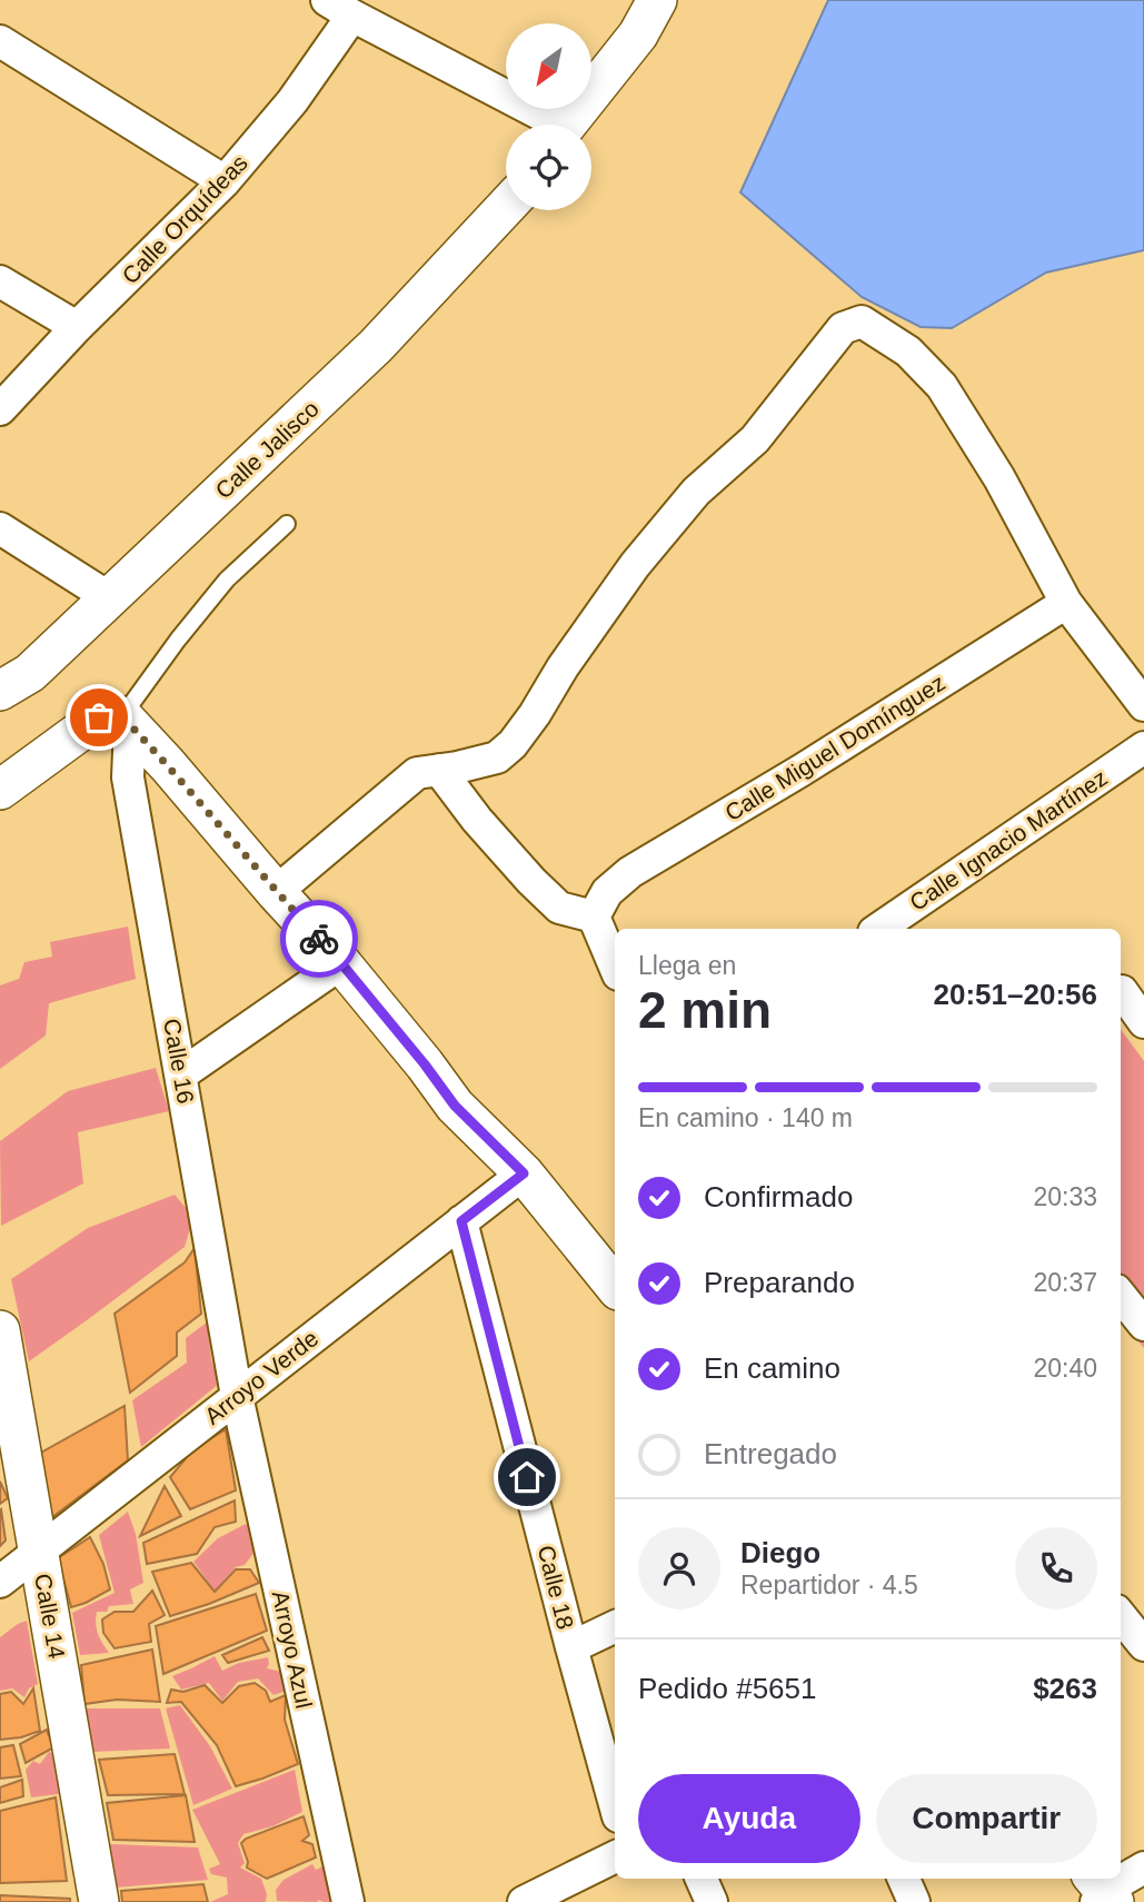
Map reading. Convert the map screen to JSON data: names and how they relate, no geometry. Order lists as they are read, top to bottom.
{
  "streets": {
    "street": [
      "Calle Orquídeas",
      "Calle Jalisco",
      "Calle Miguel Domínguez",
      "Calle Ignacio Martínez",
      "Calle 16",
      "Arroyo Verde",
      "Calle 18",
      "Calle 14",
      "Arroyo Azul"
    ]
  },
  "crossings": [
    ["Calle 16", "Arroyo Verde"],
    ["Calle 16", "Arroyo Azul"],
    ["Arroyo Verde", "Calle 18"],
    ["Arroyo Verde", "Calle 14"],
    ["Arroyo Verde", "Arroyo Azul"]
  ],
  "north": "bottom left",
  "page": {
    "heading": ["2 min", "Llega en", "20:51–20:56"],
    "panel": [
      "Diego",
      "Repartidor · 4.5",
      "Pedido #5651",
      "$263"
    ],
    "bar": "En camino · 140 m",
    "list": [
      ["Confirmado", "20:33"],
      ["Preparando", "20:37"],
      ["En camino", "20:40"],
      "Entregado"
    ],
    "buttons": ["Ayuda", "Compartir"]
  }
}
